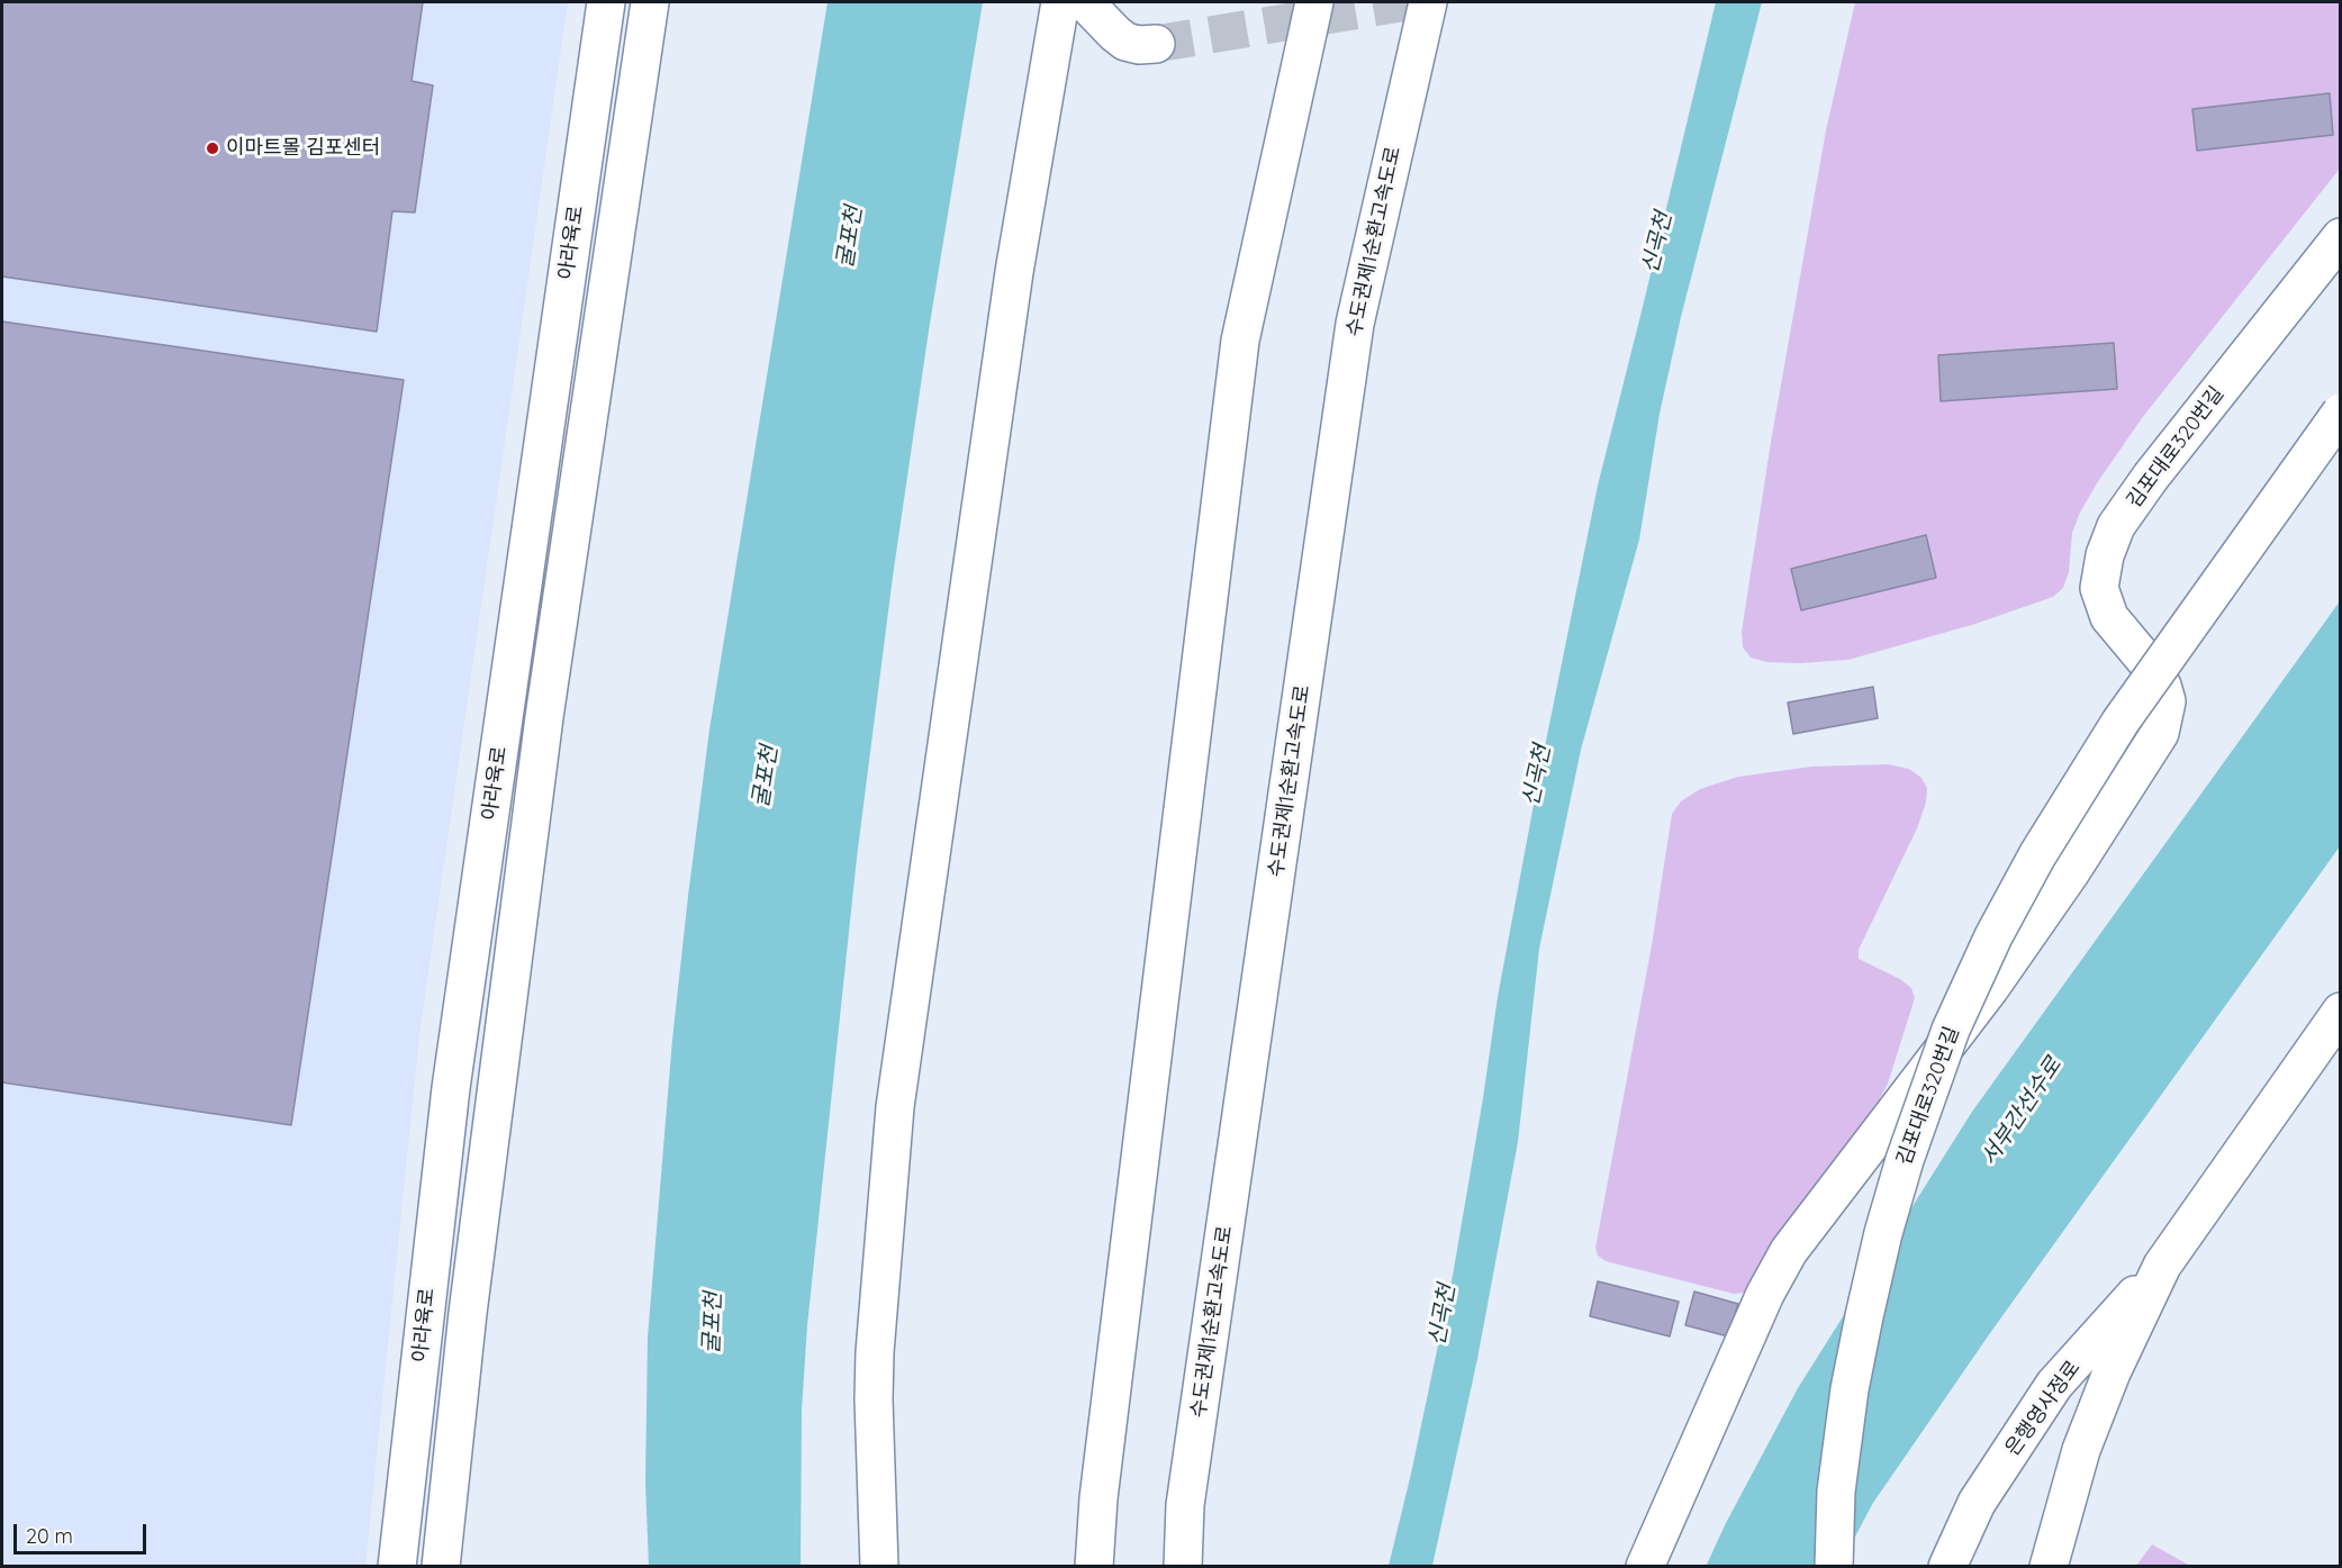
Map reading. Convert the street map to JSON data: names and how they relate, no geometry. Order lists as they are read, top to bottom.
{
  "streets": {
    "main road": [
      "수도권제1순환고속도로",
      "아라육로",
      "김포대로320번길",
      "은행영사정로"
    ]
  },
  "water": ["굴포천", "신곡천", "서부간선수로"],
  "places": ["이마트몰 김포센터"],
  "scale_bar": "20 m"
}
